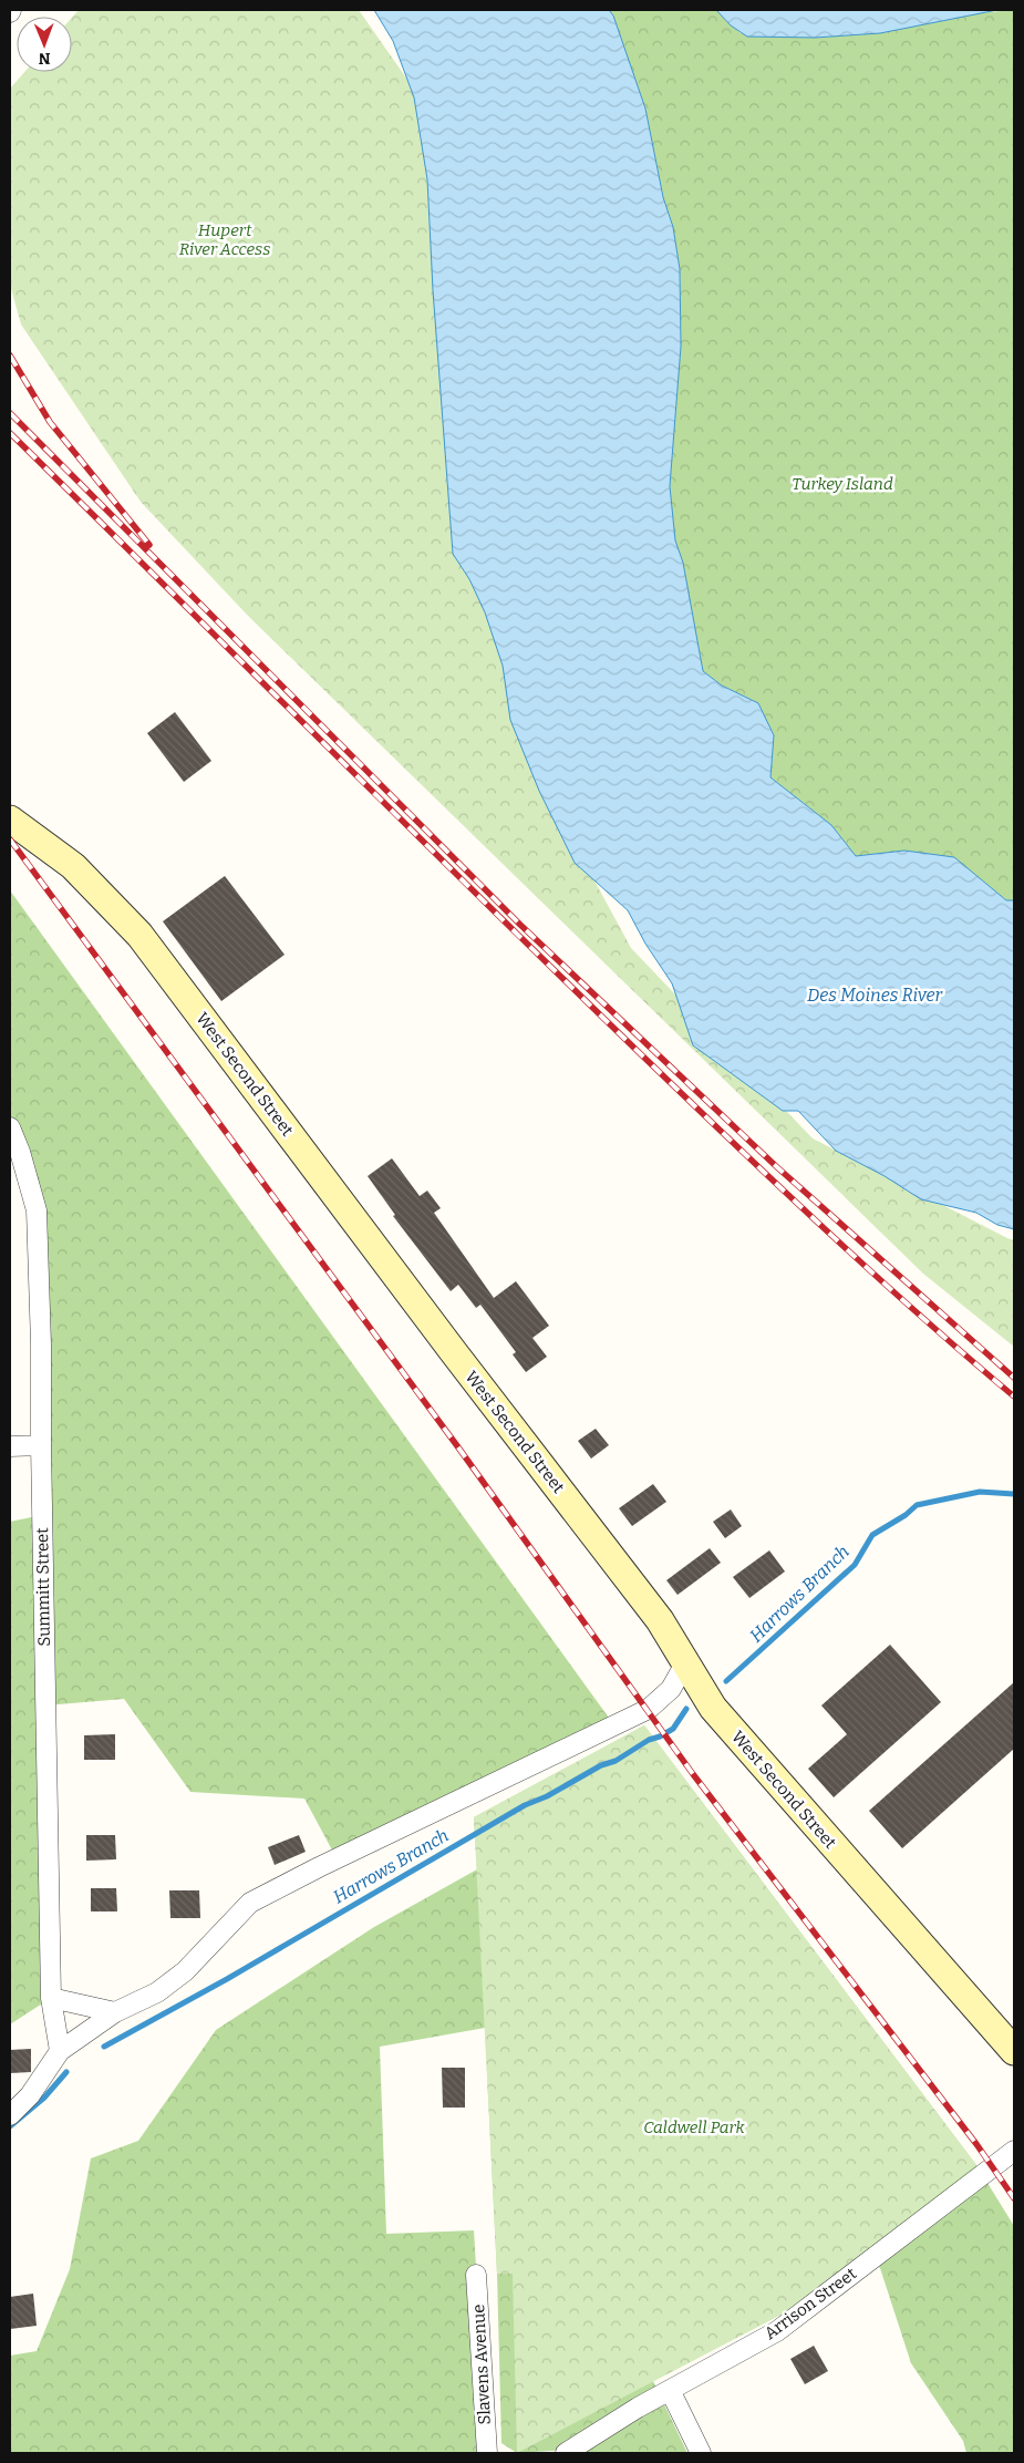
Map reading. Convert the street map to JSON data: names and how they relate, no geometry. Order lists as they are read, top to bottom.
{
  "streets": {
    "main road": ["West Second Street"],
    "street": ["Summitt Street", "Arrison Street", "Slavens Avenue"]
  },
  "water": ["Des Moines River", "Harrows Branch"],
  "parks": ["Hupert River Access", "Turkey Island", "Caldwell Park"],
  "north": "bottom"
}
